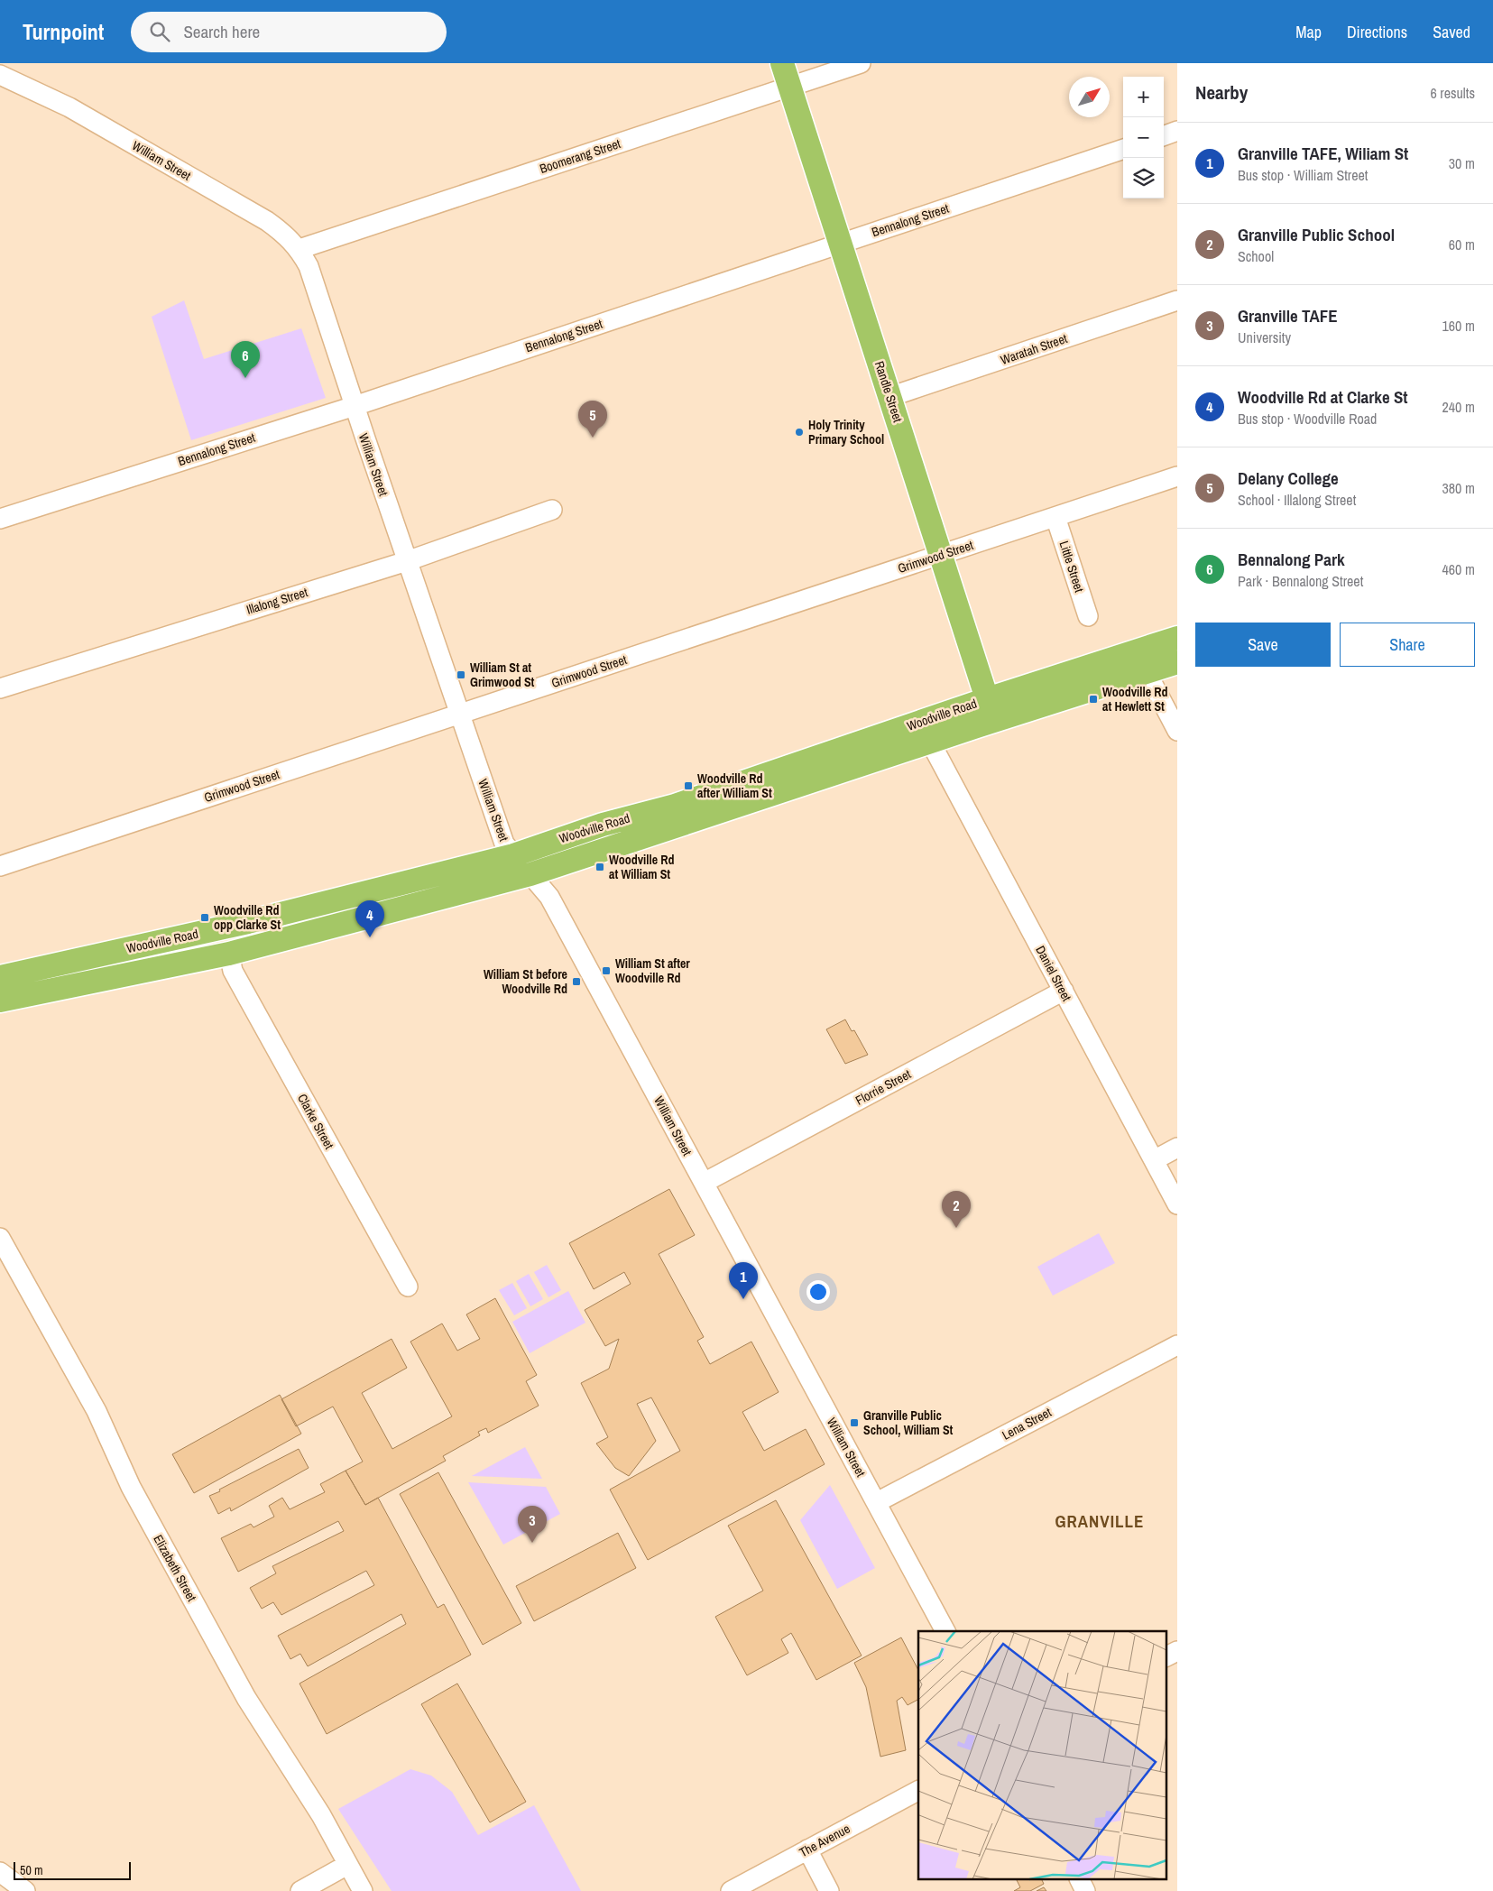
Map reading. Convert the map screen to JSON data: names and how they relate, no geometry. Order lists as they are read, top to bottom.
{
  "streets": {
    "main road": ["Randle Street", "Woodville Road"],
    "street": [
      "Boomerang Street",
      "William Street",
      "Bennalong Street",
      "Waratah Street",
      "Grimwood Street",
      "Little Street",
      "Illalong Street",
      "Daniel Street",
      "Florrie Street",
      "Clarke Street",
      "Lena Street",
      "Elizabeth Street",
      "The Avenue"
    ]
  },
  "crossings": [
    ["Boomerang Street", "William Street"],
    ["Boomerang Street", "Randle Street"],
    ["William Street", "Bennalong Street"],
    ["William Street", "Grimwood Street"],
    ["William Street", "Illalong Street"],
    ["William Street", "Woodville Road"],
    ["William Street", "Florrie Street"],
    ["William Street", "Lena Street"],
    ["Bennalong Street", "Randle Street"],
    ["Waratah Street", "Randle Street"],
    ["Randle Street", "Grimwood Street"],
    ["Randle Street", "Woodville Road"],
    ["Grimwood Street", "Little Street"],
    ["Woodville Road", "Daniel Street"],
    ["Woodville Road", "Clarke Street"],
    ["Daniel Street", "Florrie Street"]
  ],
  "districts": ["GRANVILLE"],
  "places": {
    "other": ["Holy Trinity Primary School"],
    "transit": [
      "William St at Grimwood St",
      "Woodville Rd at Hewlett St",
      "Woodville Rd after William St",
      "Woodville Rd at William St",
      "Woodville Rd opp Clarke St",
      "William St after Woodville Rd",
      "William St before Woodville Rd",
      "Granville Public School, William St"
    ]
  },
  "scale_bar": "50 m",
  "north": "top right",
  "page": {
    "header": "Turnpoint",
    "search": "Search here",
    "nav": ["Map", "Directions", "Saved"],
    "heading": ["Nearby", "6 results"],
    "map_buttons": ["+", "−"],
    "list": [
      {
        "mark": "1",
        "name": "Granville TAFE, Wiliam St",
        "note": "Bus stop · William Street",
        "value": "30 m"
      },
      {
        "mark": "2",
        "name": "Granville Public School",
        "note": "School",
        "value": "60 m"
      },
      {
        "mark": "3",
        "name": "Granville TAFE",
        "note": "University",
        "value": "160 m"
      },
      {
        "mark": "4",
        "name": "Woodville Rd at Clarke St",
        "note": "Bus stop · Woodville Road",
        "value": "240 m"
      },
      {
        "mark": "5",
        "name": "Delany College",
        "note": "School · Illalong Street",
        "value": "380 m"
      },
      {
        "mark": "6",
        "name": "Bennalong Park",
        "note": "Park · Bennalong Street",
        "value": "460 m"
      }
    ],
    "pins": [
      "6",
      "5",
      "4",
      "2",
      "1",
      "3"
    ],
    "buttons": ["Save", "Share"],
    "scale": "50 m"
  }
}
